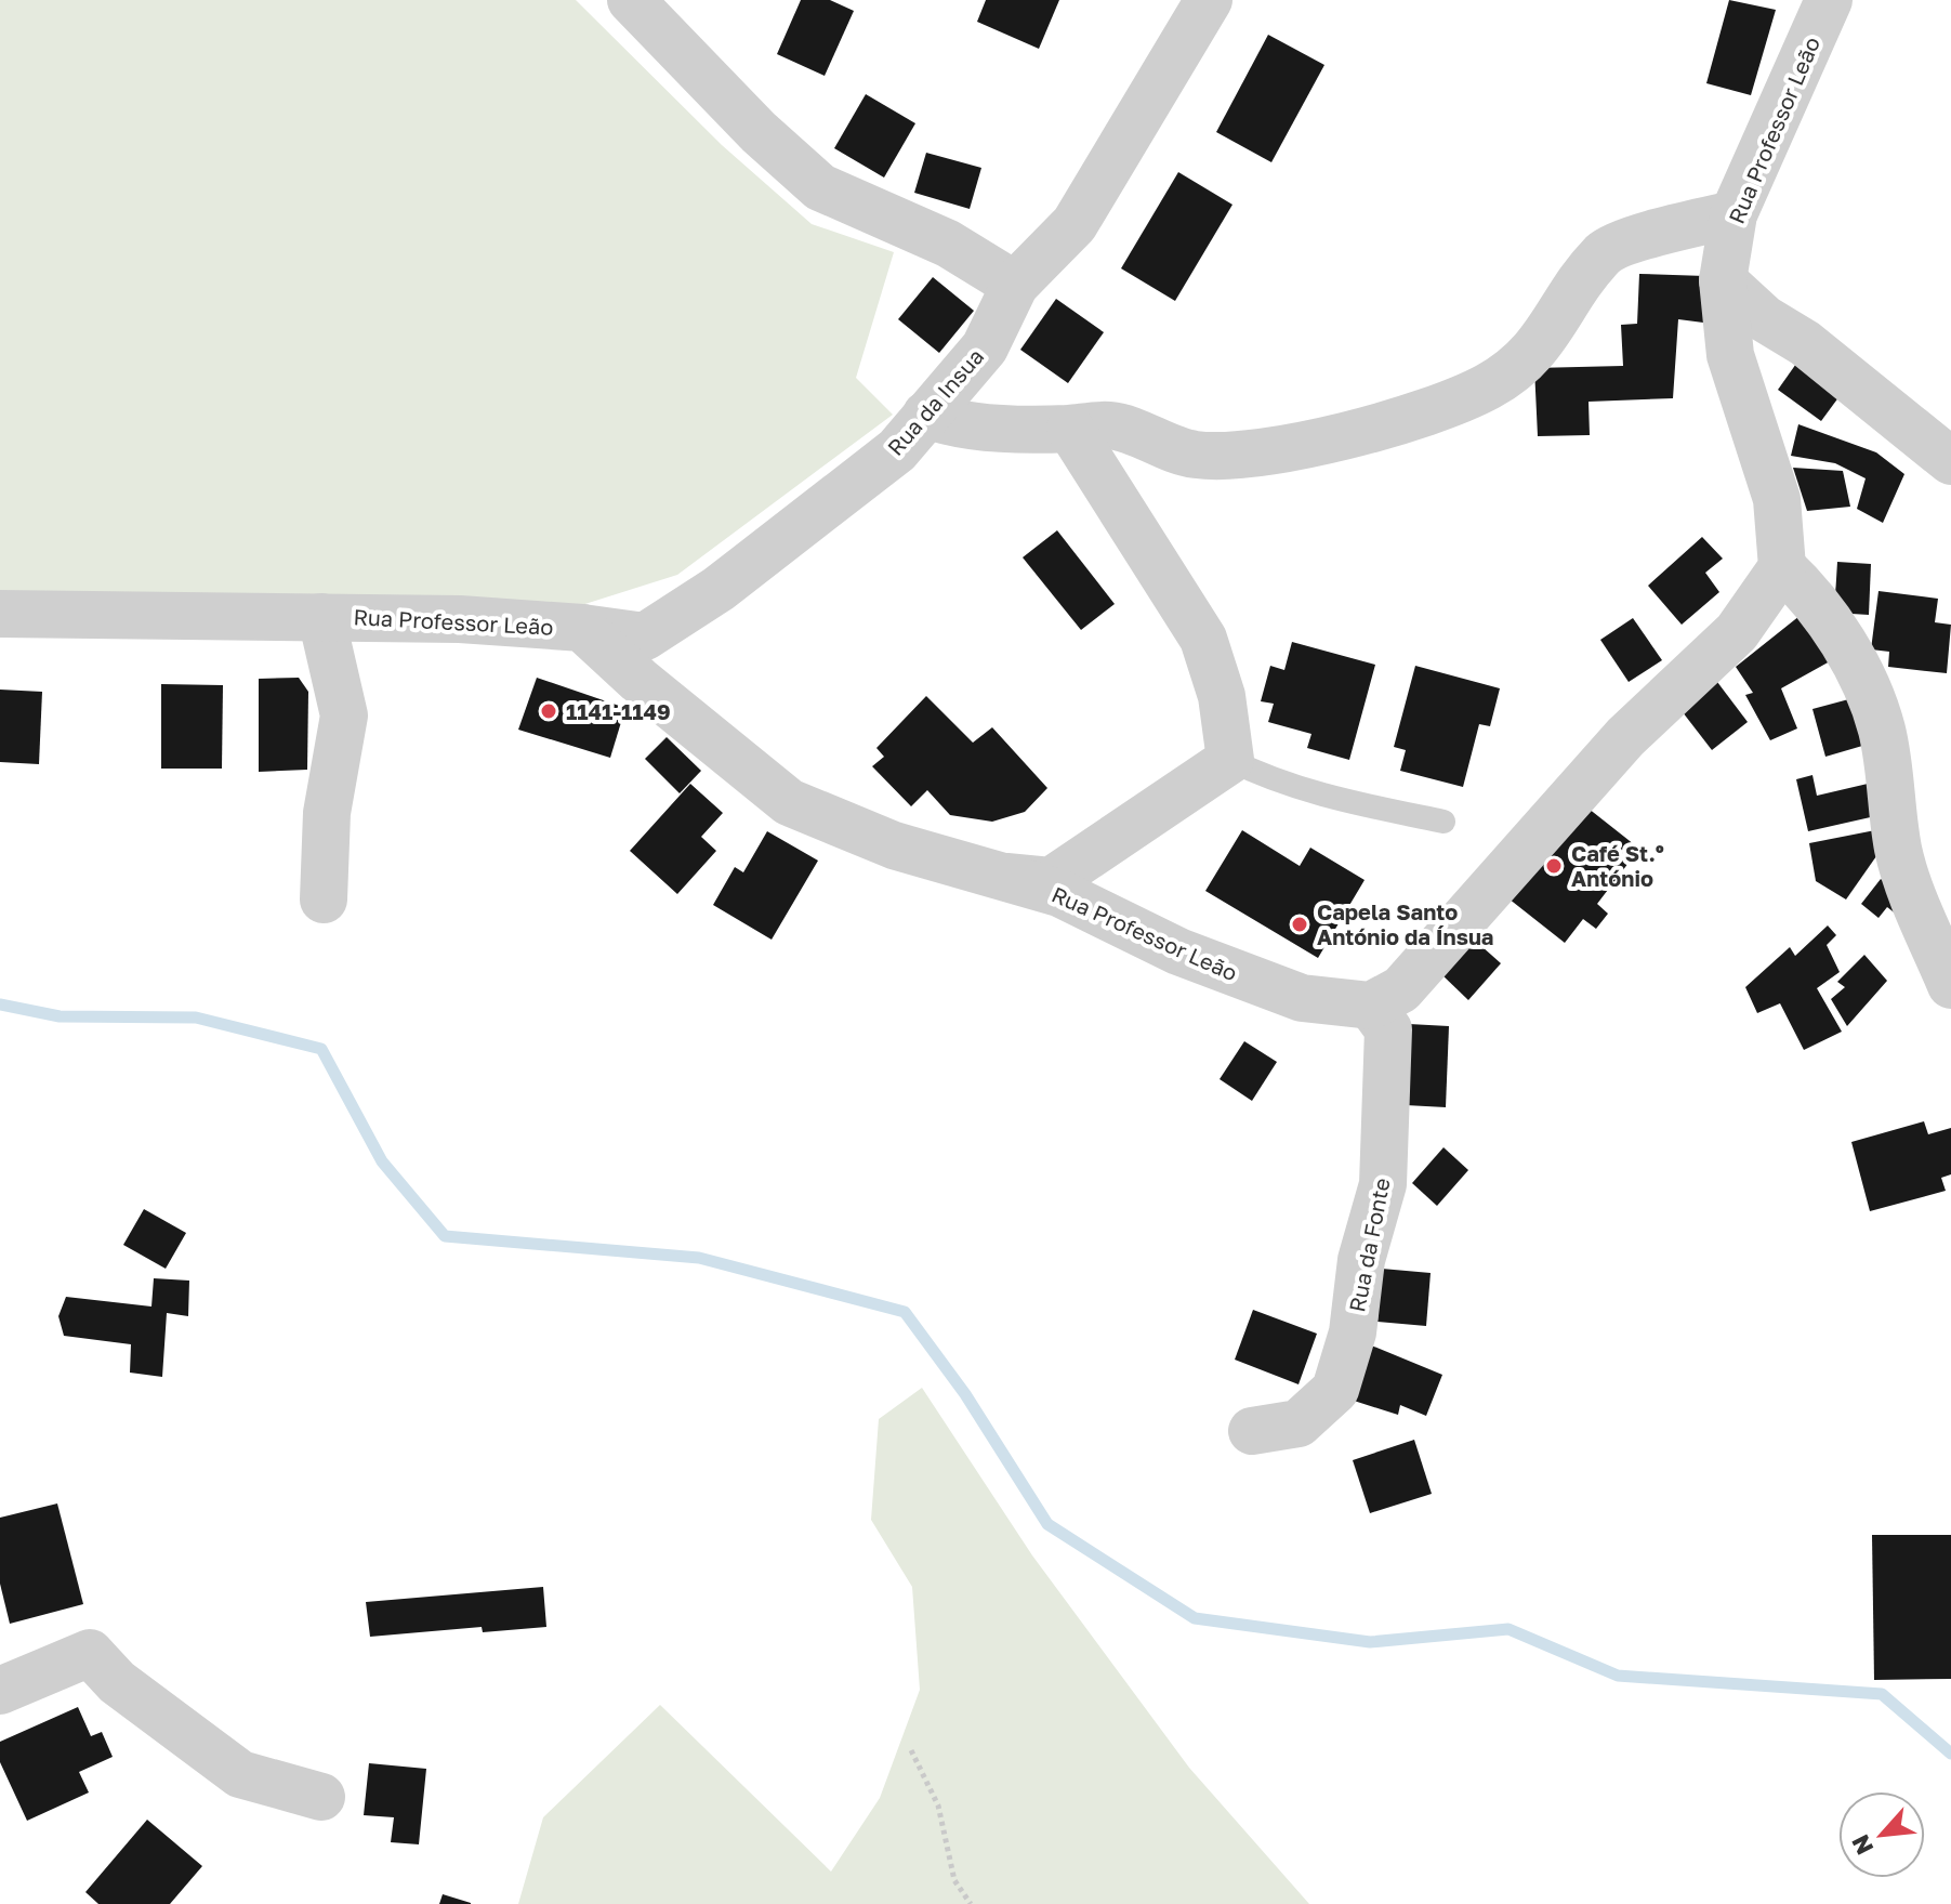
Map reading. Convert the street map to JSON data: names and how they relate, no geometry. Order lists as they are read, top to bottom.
{
  "streets": {
    "street": ["Rua Professor Leão", "Rua da Insua", "Rua da Fonte"]
  },
  "crossings": [
    ["Rua Professor Leão", "Rua da Insua"],
    ["Rua Professor Leão", "Rua da Fonte"]
  ],
  "places": ["1141-1149", "Café St.º António", "Capela Santo António da Ínsua"],
  "north": "bottom left"
}
